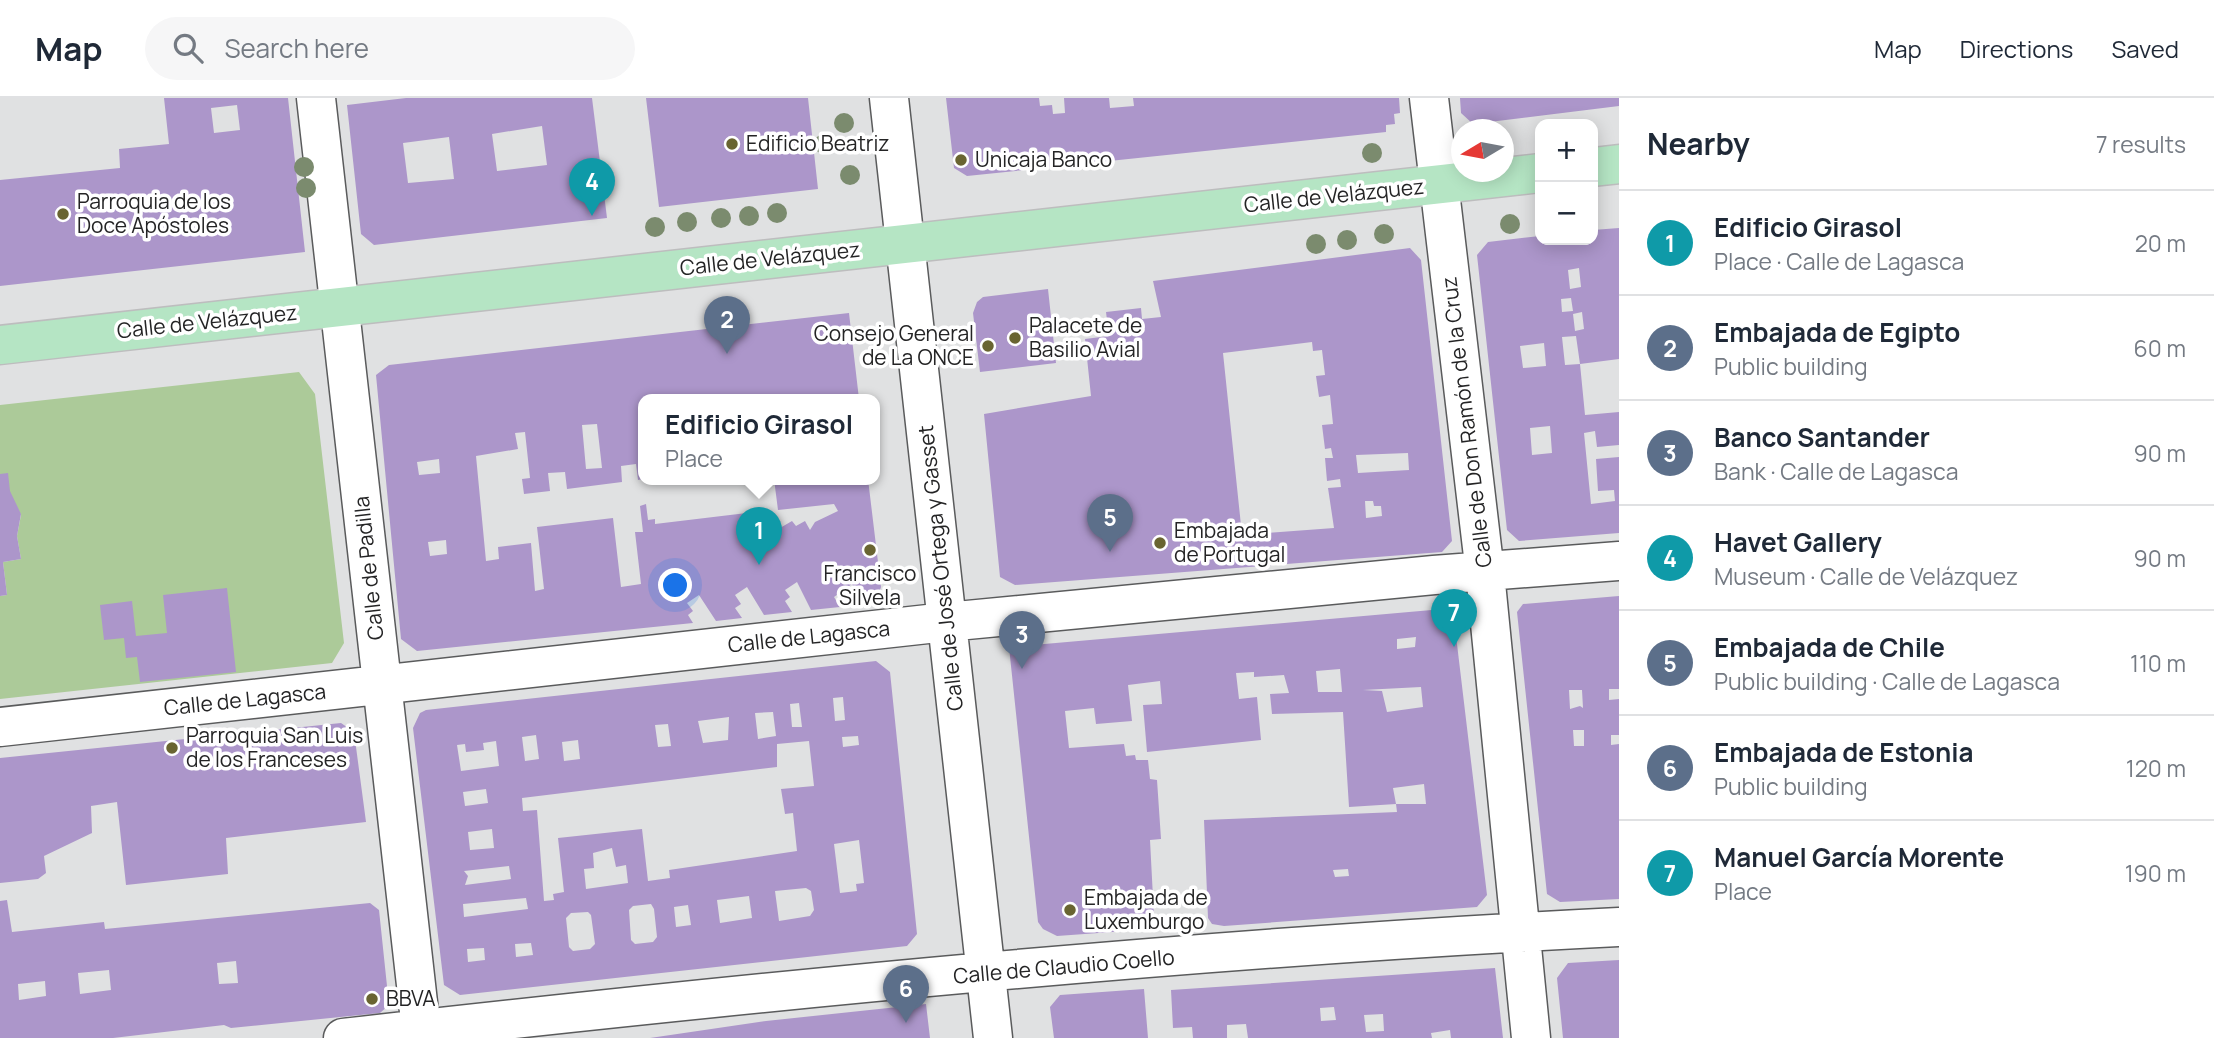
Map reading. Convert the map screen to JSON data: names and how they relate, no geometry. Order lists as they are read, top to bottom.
{
  "streets": {
    "main road": ["Calle de Velázquez"],
    "street": [
      "Calle de Don Ramón de la Cruz",
      "Calle de Padilla",
      "Calle de José Ortega y Gasset",
      "Calle de Lagasca",
      "Calle de Claudio Coello"
    ]
  },
  "crossings": [
    ["Calle de Velázquez", "Calle de Don Ramón de la Cruz"],
    ["Calle de Velázquez", "Calle de Padilla"],
    ["Calle de Velázquez", "Calle de José Ortega y Gasset"],
    ["Calle de Don Ramón de la Cruz", "Calle de Lagasca"],
    ["Calle de Don Ramón de la Cruz", "Calle de Claudio Coello"],
    ["Calle de Padilla", "Calle de Lagasca"],
    ["Calle de Padilla", "Calle de Claudio Coello"],
    ["Calle de José Ortega y Gasset", "Calle de Lagasca"],
    ["Calle de José Ortega y Gasset", "Calle de Claudio Coello"]
  ],
  "places": [
    "Edificio Beatriz",
    "Unicaja Banco",
    "Parroquia de los Doce Apóstoles",
    "Palacete de Basilio Avial",
    "Consejo General de La ONCE",
    "Embajada de Portugal",
    "Francisco Silvela",
    "Parroquia San Luis de los Franceses",
    "Embajada de Luxemburgo",
    "BBVA"
  ],
  "north": "left",
  "page": {
    "header": "Map",
    "search": "Search here",
    "nav": ["Map", "Directions", "Saved"],
    "heading": ["Nearby", "7 results"],
    "map_buttons": ["+", "−"],
    "pins": [
      "4",
      "2",
      "5",
      "1",
      "7",
      "3",
      "6"
    ],
    "list": [
      {
        "mark": "1",
        "name": "Edificio Girasol",
        "note": "Place · Calle de Lagasca",
        "value": "20 m"
      },
      {
        "mark": "2",
        "name": "Embajada de Egipto",
        "note": "Public building",
        "value": "60 m"
      },
      {
        "mark": "3",
        "name": "Banco Santander",
        "note": "Bank · Calle de Lagasca",
        "value": "90 m"
      },
      {
        "mark": "4",
        "name": "Havet Gallery",
        "note": "Museum · Calle de Velázquez",
        "value": "90 m"
      },
      {
        "mark": "5",
        "name": "Embajada de Chile",
        "note": "Public building · Calle de Lagasca",
        "value": "110 m"
      },
      {
        "mark": "6",
        "name": "Embajada de Estonia",
        "note": "Public building",
        "value": "120 m"
      },
      {
        "mark": "7",
        "name": "Manuel García Morente",
        "note": "Place",
        "value": "190 m"
      }
    ],
    "popup": ["Edificio Girasol", "Place"]
  }
}
